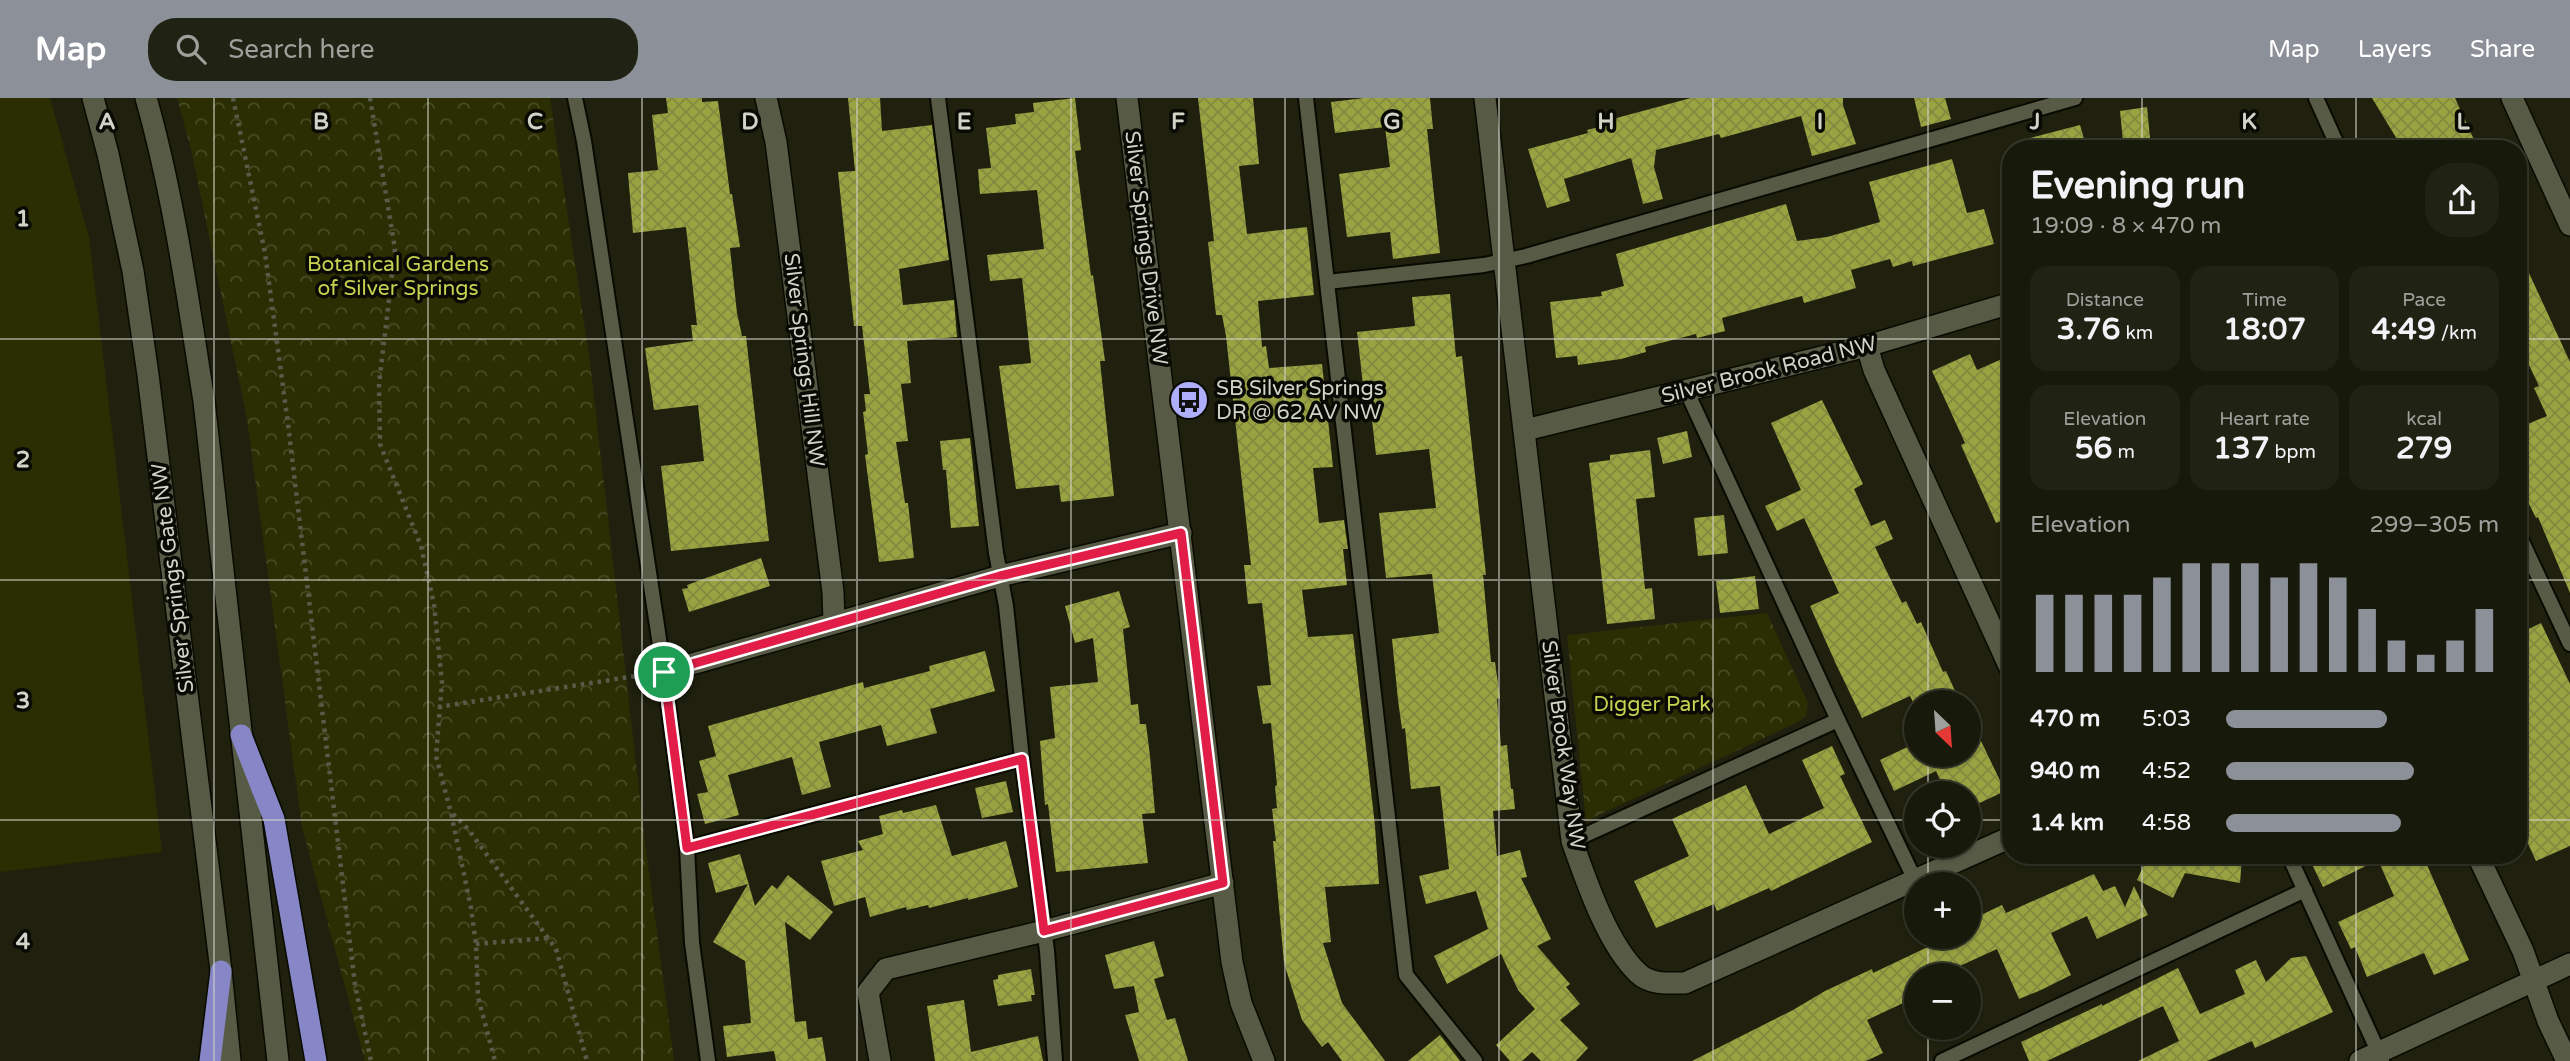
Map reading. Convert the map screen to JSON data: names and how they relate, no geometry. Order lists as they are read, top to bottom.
{
  "streets": {
    "street": [
      "Silver Springs Drive NW",
      "Silver Springs Hill NW",
      "Silver Brook Road NW",
      "Silver Springs Gate NW",
      "Silver Brook Way NW"
    ]
  },
  "crossings": [
    ["Silver Brook Road NW", "Silver Brook Way NW"]
  ],
  "parks": ["Botanical Gardens of Silver Springs", "Digger Park"],
  "places": {
    "bus stop": ["SB Silver Springs DR @ 62 AV NW"]
  },
  "north": "bottom right",
  "page": {
    "header": "Map",
    "search": "Search here",
    "nav": ["Map", "Layers", "Share"],
    "heading": ["Evening run", "19:09 · 8 × 470 m"],
    "stats": [
      ["Distance", "3.76 km"],
      ["Time", "18:07"],
      ["Pace", "4:49 /km"],
      ["Elevation", "56 m"],
      ["Heart rate", "137 bpm"],
      ["kcal", "279"]
    ],
    "chart": ["Elevation", "299–305 m"],
    "map_buttons": ["+", "−"],
    "list": [
      {
        "name": "470 m",
        "note": "5:03"
      },
      {
        "name": "940 m",
        "note": "4:52"
      },
      {
        "name": "1.4 km",
        "note": "4:58"
      }
    ]
  },
  "grid": {
    "columns": [
      "A",
      "B",
      "C",
      "D",
      "E",
      "F",
      "G",
      "H",
      "I",
      "J",
      "K",
      "L"
    ],
    "rows": [
      "1",
      "2",
      "3",
      "4"
    ]
  }
}
